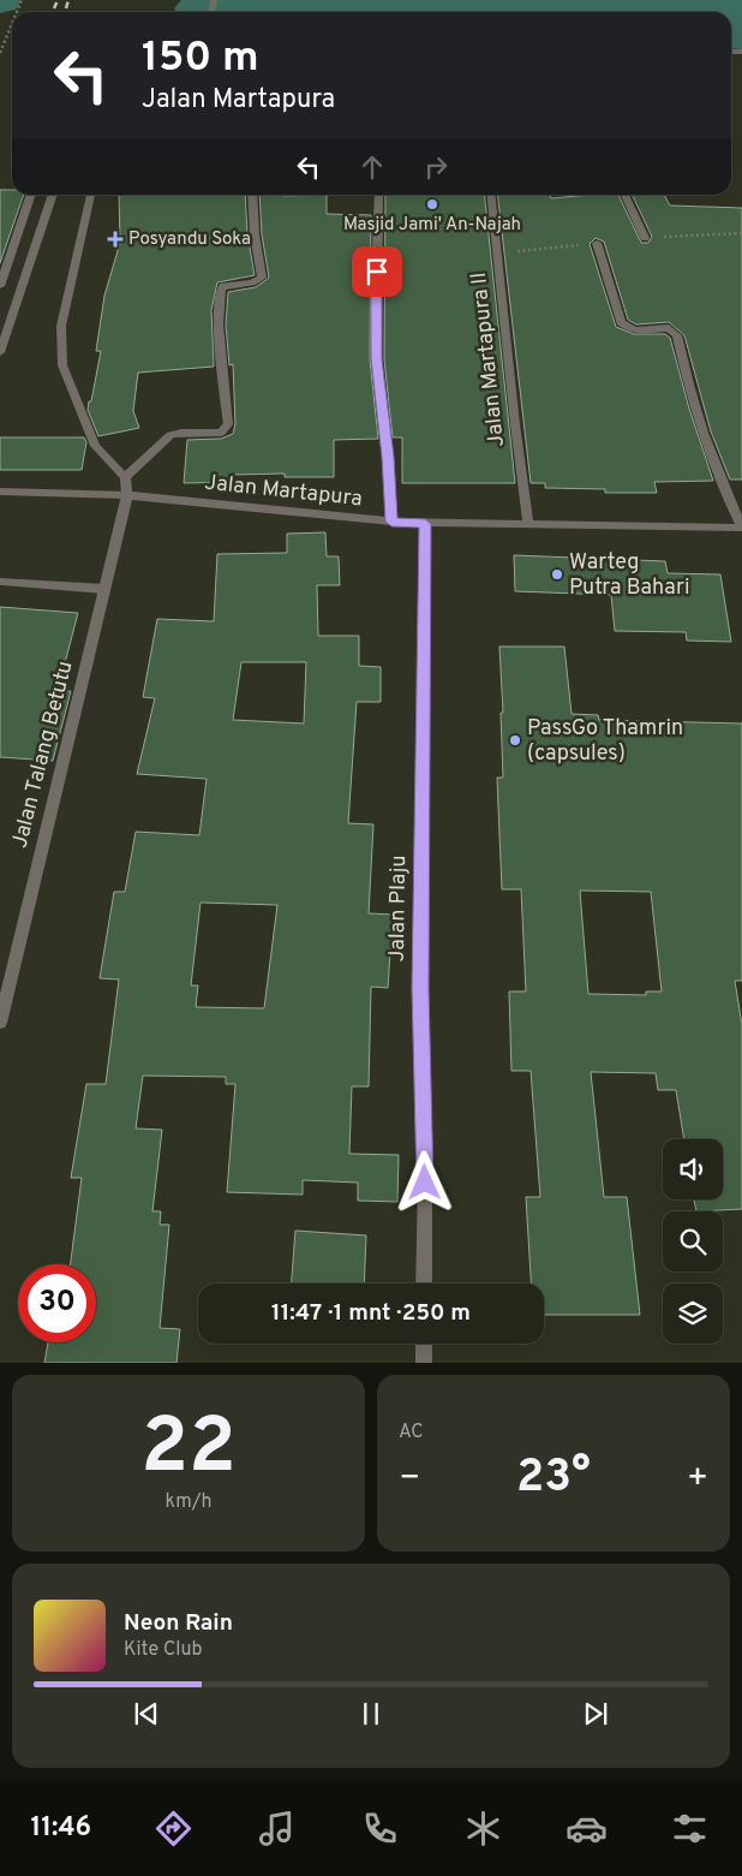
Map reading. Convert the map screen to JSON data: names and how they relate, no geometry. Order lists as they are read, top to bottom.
{
  "streets": {
    "street": [
      "Jalan Martapura II",
      "Jalan Martapura",
      "Jalan Talang Betutu",
      "Jalan Plaju"
    ]
  },
  "crossings": [
    ["Jalan Martapura II", "Jalan Martapura"],
    ["Jalan Martapura", "Jalan Talang Betutu"],
    ["Jalan Martapura", "Jalan Plaju"]
  ],
  "places": {
    "other": ["Masjid Jami' An-Najah", "Warteg Putra Bahari", "PassGo Thamrin (capsules)"],
    "health": ["Posyandu Soka"]
  },
  "page": {
    "turn": ["150 m", "Jalan Martapura"],
    "limit": "30",
    "trip": "11:47 · 1 mnt · 250 m",
    "tile": [
      ["22", "km/h"],
      "AC"
    ],
    "heat": ["−", "23°", "+"],
    "song": ["Neon Rain", "Kite Club"],
    "tabs": "11:46"
  }
}
